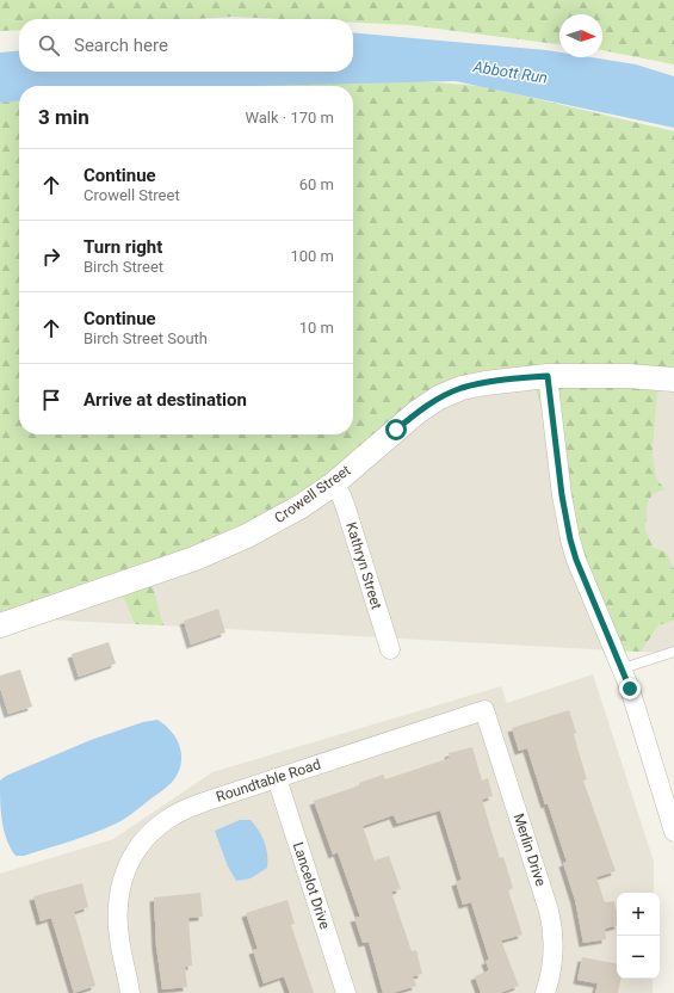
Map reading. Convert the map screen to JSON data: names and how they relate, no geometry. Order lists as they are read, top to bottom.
{
  "streets": {
    "street": [
      "Crowell Street",
      "Kathryn Street",
      "Roundtable Road",
      "Merlin Drive",
      "Lancelot Drive"
    ]
  },
  "crossings": [
    ["Crowell Street", "Kathryn Street"],
    ["Roundtable Road", "Merlin Drive"],
    ["Roundtable Road", "Lancelot Drive"]
  ],
  "water": ["Abbott Run"],
  "north": "right",
  "page": {
    "search": "Search here",
    "heading": ["3 min", "Walk · 170 m"],
    "list": [
      ["Continue", "Crowell Street", "60 m"],
      ["Turn right", "Birch Street", "100 m"],
      ["Continue", "Birch Street South", "10 m"],
      "Arrive at destination"
    ],
    "map_buttons": ["+", "−"]
  }
}
